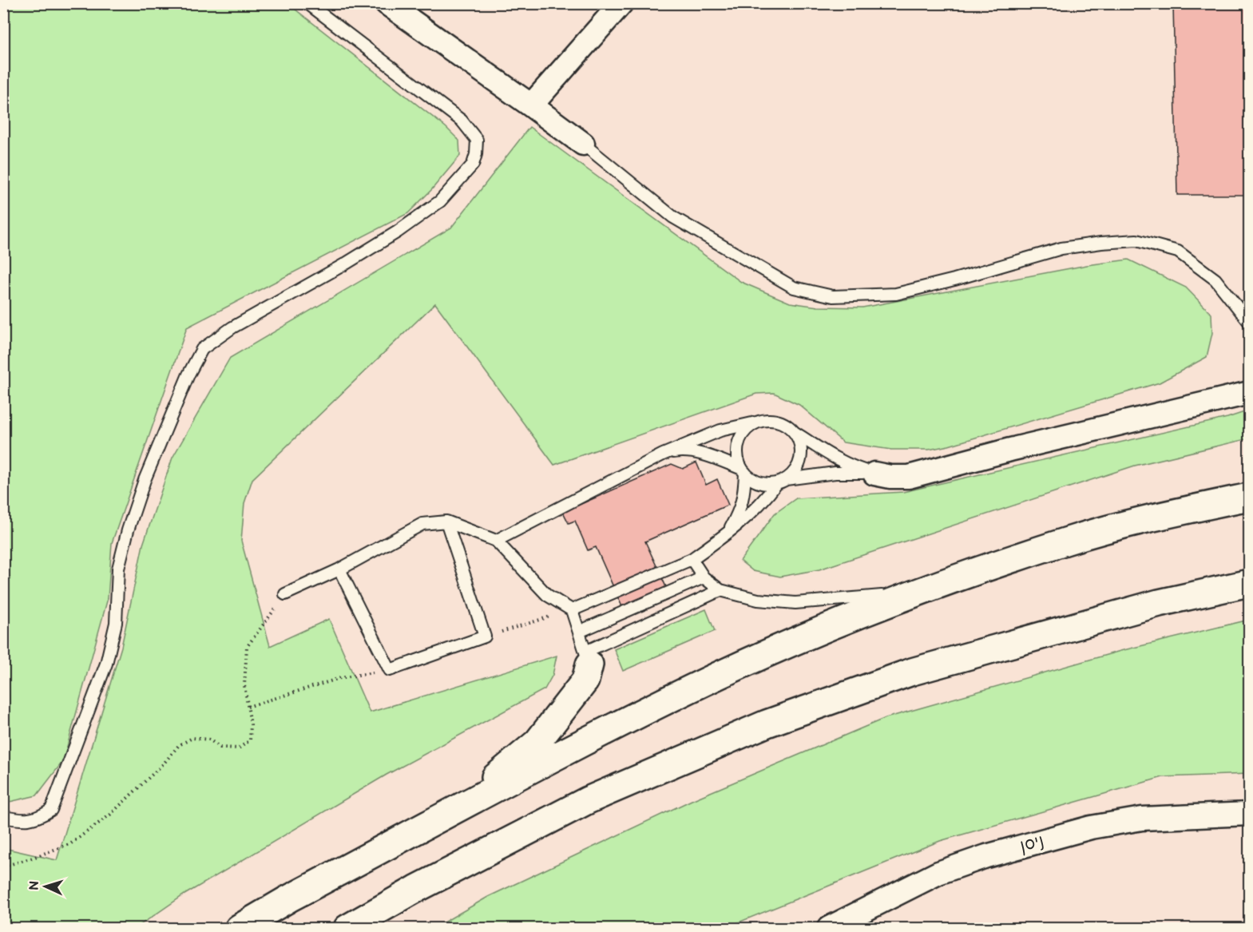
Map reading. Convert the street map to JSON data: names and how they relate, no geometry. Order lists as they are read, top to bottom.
{
  "streets": {
    "street": ["ניסן"]
  },
  "north": "left"
}
